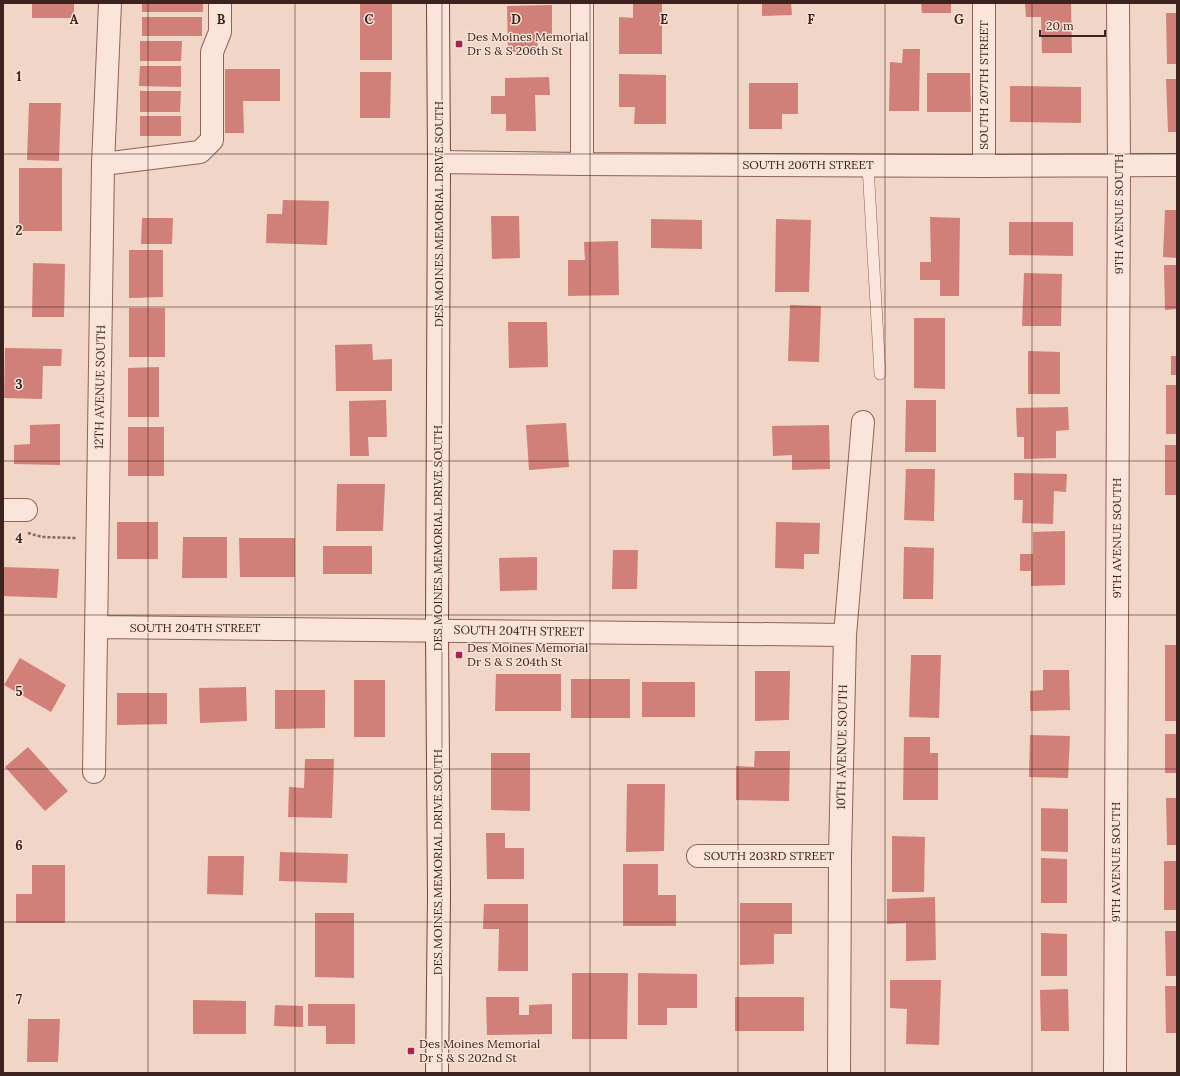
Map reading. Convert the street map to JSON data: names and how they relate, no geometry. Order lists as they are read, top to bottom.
{
  "streets": {
    "street": [
      "SOUTH 207TH STREET",
      "SOUTH 206TH STREET",
      "DES MOINES MEMORIAL DRIVE SOUTH",
      "9TH AVENUE SOUTH",
      "12TH AVENUE SOUTH",
      "SOUTH 204TH STREET",
      "10TH AVENUE SOUTH",
      "SOUTH 203RD STREET"
    ]
  },
  "crossings": [
    ["SOUTH 207TH STREET", "SOUTH 206TH STREET"],
    ["SOUTH 206TH STREET", "DES MOINES MEMORIAL DRIVE SOUTH"],
    ["SOUTH 206TH STREET", "9TH AVENUE SOUTH"],
    ["DES MOINES MEMORIAL DRIVE SOUTH", "SOUTH 204TH STREET"],
    ["12TH AVENUE SOUTH", "SOUTH 204TH STREET"],
    ["SOUTH 204TH STREET", "10TH AVENUE SOUTH"],
    ["10TH AVENUE SOUTH", "SOUTH 203RD STREET"]
  ],
  "places": {
    "transit": ["Des Moines Memorial Dr S & S 206th St", "Des Moines Memorial Dr S & S 204th St", "Des Moines Memorial Dr S & S 202nd St"]
  },
  "scale_bar": "20 m",
  "grid": {
    "columns": [
      "A",
      "B",
      "C",
      "D",
      "E",
      "F",
      "G"
    ],
    "rows": [
      "1",
      "2",
      "3",
      "4",
      "5",
      "6",
      "7"
    ]
  }
}
